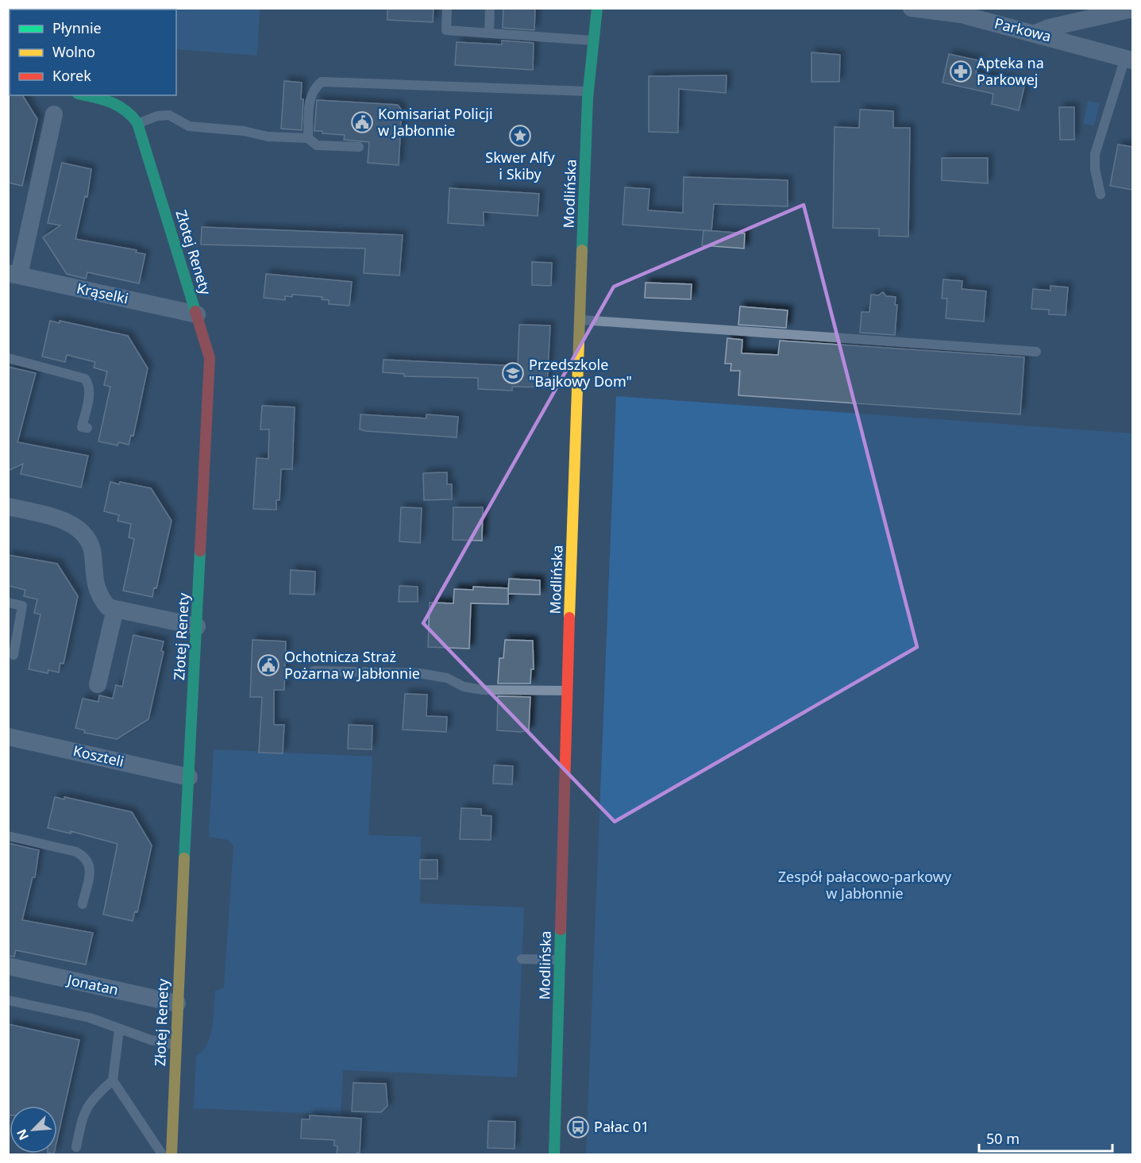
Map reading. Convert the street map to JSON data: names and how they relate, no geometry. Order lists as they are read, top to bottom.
{
  "streets": {
    "main road": ["Modlińska", "Złotej Renety"],
    "street": [
      "Parkowa",
      "Krąselki",
      "Koszteli",
      "Jonatan"
    ]
  },
  "crossings": [
    ["Złotej Renety", "Krąselki"],
    ["Złotej Renety", "Koszteli"],
    ["Złotej Renety", "Jonatan"]
  ],
  "parks": ["Zespół pałacowo-parkowy w Jabłonnie"],
  "places": {
    "pharmacy": ["Apteka na Parkowej"],
    "public building": ["Komisariat Policji w Jabłonnie", "Ochotnicza Straż Pożarna w Jabłonnie"],
    "place": ["Skwer Alfy i Skiby"],
    "school or university": ["Przedszkole \"Bajkowy Dom\""],
    "bus stop": ["Pałac 01"]
  },
  "legend": ["Płynnie", "Wolno", "Korek"],
  "scale_bar": "50 m",
  "north": "bottom left"
}
